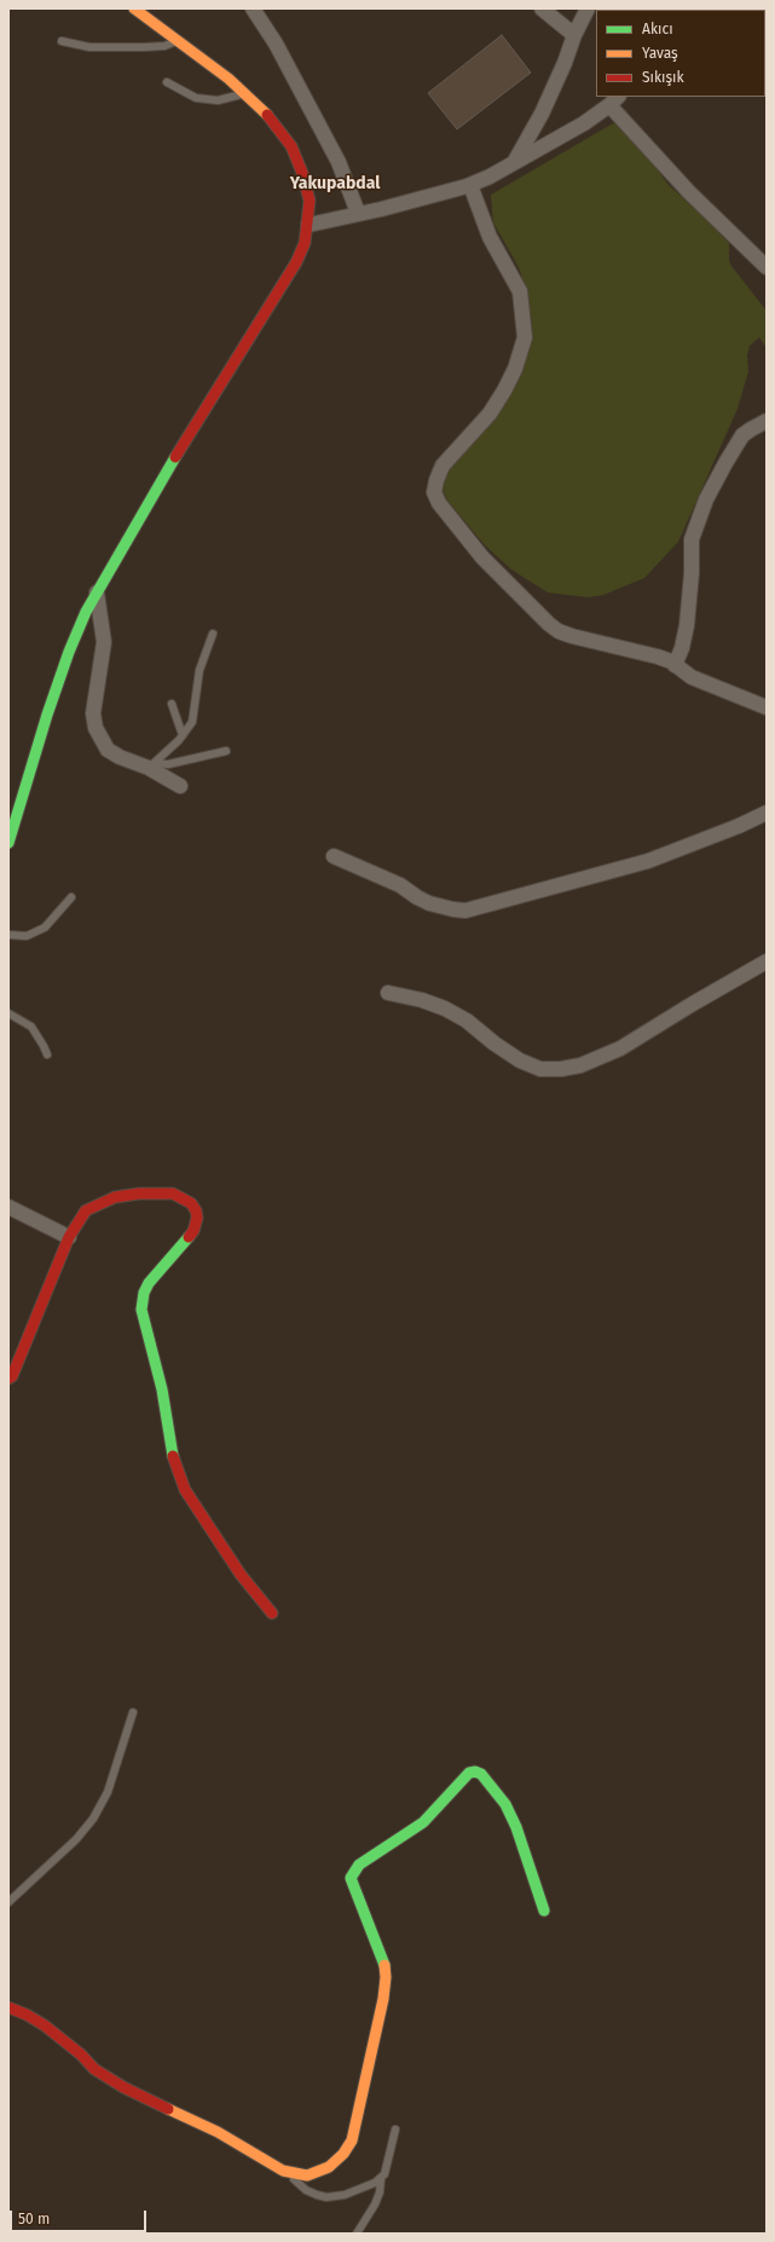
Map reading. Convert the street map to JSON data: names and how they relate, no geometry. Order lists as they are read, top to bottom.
{
  "districts": ["Yakupabdal"],
  "legend": ["Akıcı", "Yavaş", "Sıkışık"],
  "scale_bar": "50 m"
}
